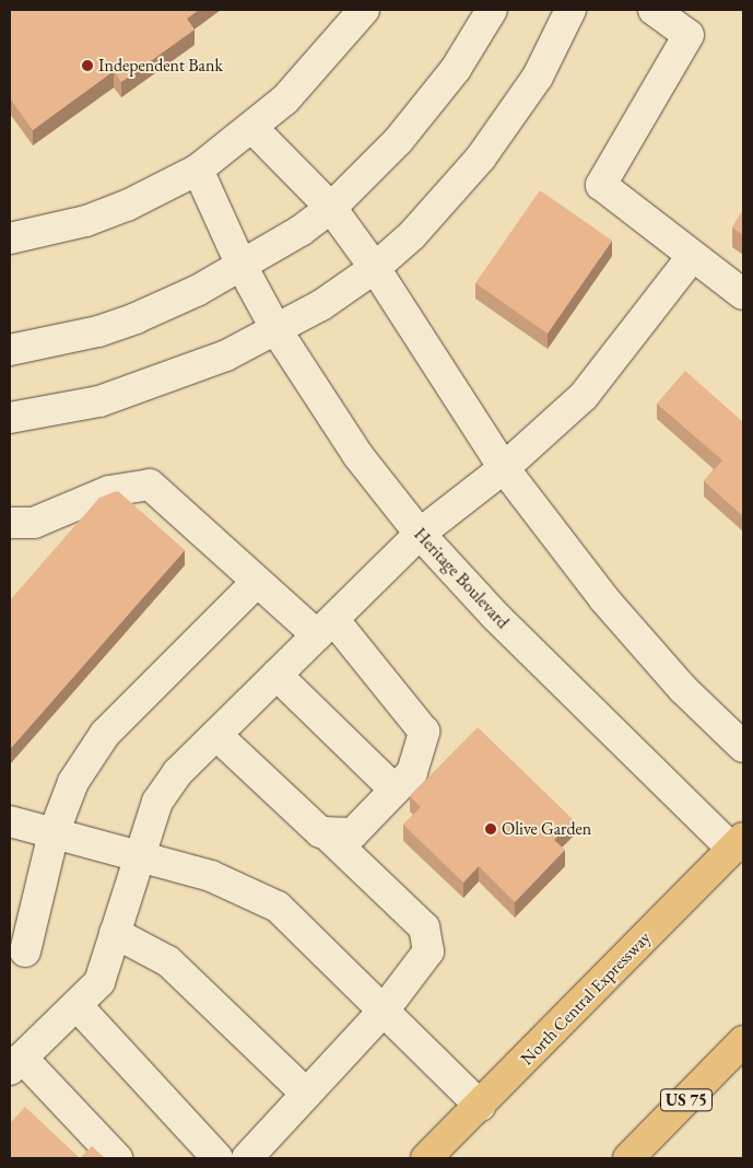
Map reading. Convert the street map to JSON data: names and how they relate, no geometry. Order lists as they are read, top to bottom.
{
  "streets": {
    "main road": ["North Central Expressway", "US 75"],
    "street": ["Heritage Boulevard"]
  },
  "crossings": [
    ["Heritage Boulevard", "North Central Expressway"]
  ],
  "places": ["Independent Bank", "Olive Garden"]
}
